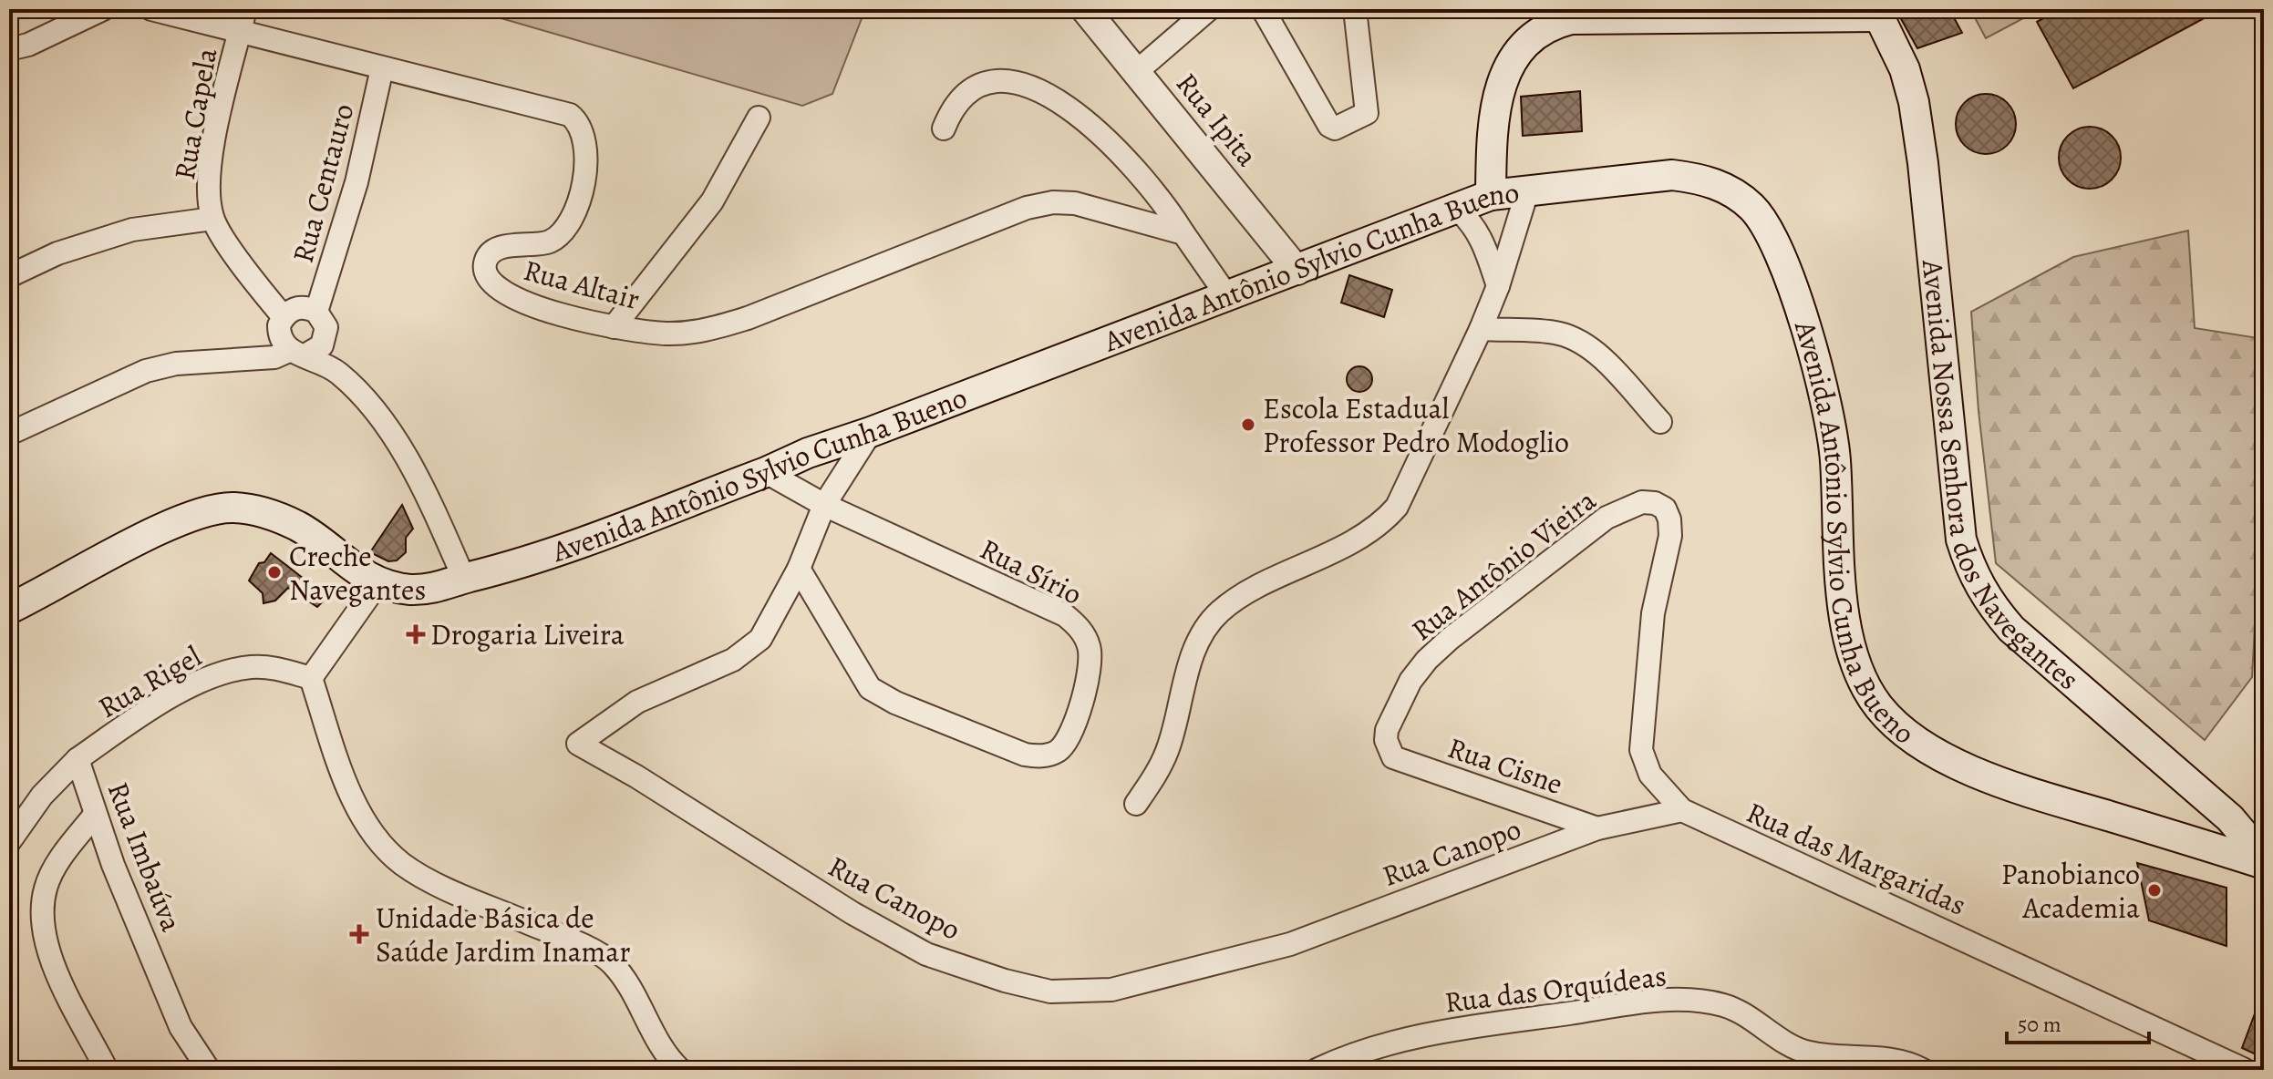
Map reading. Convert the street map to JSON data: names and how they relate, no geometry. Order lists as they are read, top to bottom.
{
  "streets": {
    "main road": ["Avenida Antônio Sylvio Cunha Bueno", "Avenida Nossa Senhora dos Navegantes"],
    "street": [
      "Rua Capela",
      "Rua Ipita",
      "Rua Centauro",
      "Rua Altair",
      "Rua Antônio Vieira",
      "Rua Sírio",
      "Rua Rigel",
      "Rua Cisne",
      "Rua Canopo",
      "Rua Imbaúva",
      "Rua das Margaridas",
      "Rua das Orquídeas"
    ]
  },
  "crossings": [
    ["Rua Capela", "Rua Centauro"],
    ["Rua Capela", "Rua Altair"],
    ["Rua Ipita", "Avenida Antônio Sylvio Cunha Bueno"],
    ["Rua Centauro", "Rua Altair"],
    ["Avenida Antônio Sylvio Cunha Bueno", "Avenida Nossa Senhora dos Navegantes"],
    ["Avenida Antônio Sylvio Cunha Bueno", "Rua Sírio"],
    ["Avenida Antônio Sylvio Cunha Bueno", "Rua Canopo"],
    ["Rua Antônio Vieira", "Rua Cisne"],
    ["Rua Antônio Vieira", "Rua Canopo"],
    ["Rua Antônio Vieira", "Rua das Margaridas"],
    ["Rua Sírio", "Rua Canopo"],
    ["Rua Rigel", "Rua Imbaúva"],
    ["Rua Cisne", "Rua Canopo"],
    ["Rua Canopo", "Rua das Margaridas"]
  ],
  "places": {
    "other": ["Escola Estadual Professor Pedro Modoglio", "Creche Navegantes", "Panobianco Academia"],
    "health": ["Drogaria Liveira", "Unidade Básica de Saúde Jardim Inamar"]
  },
  "scale_bar": "50 m"
}
